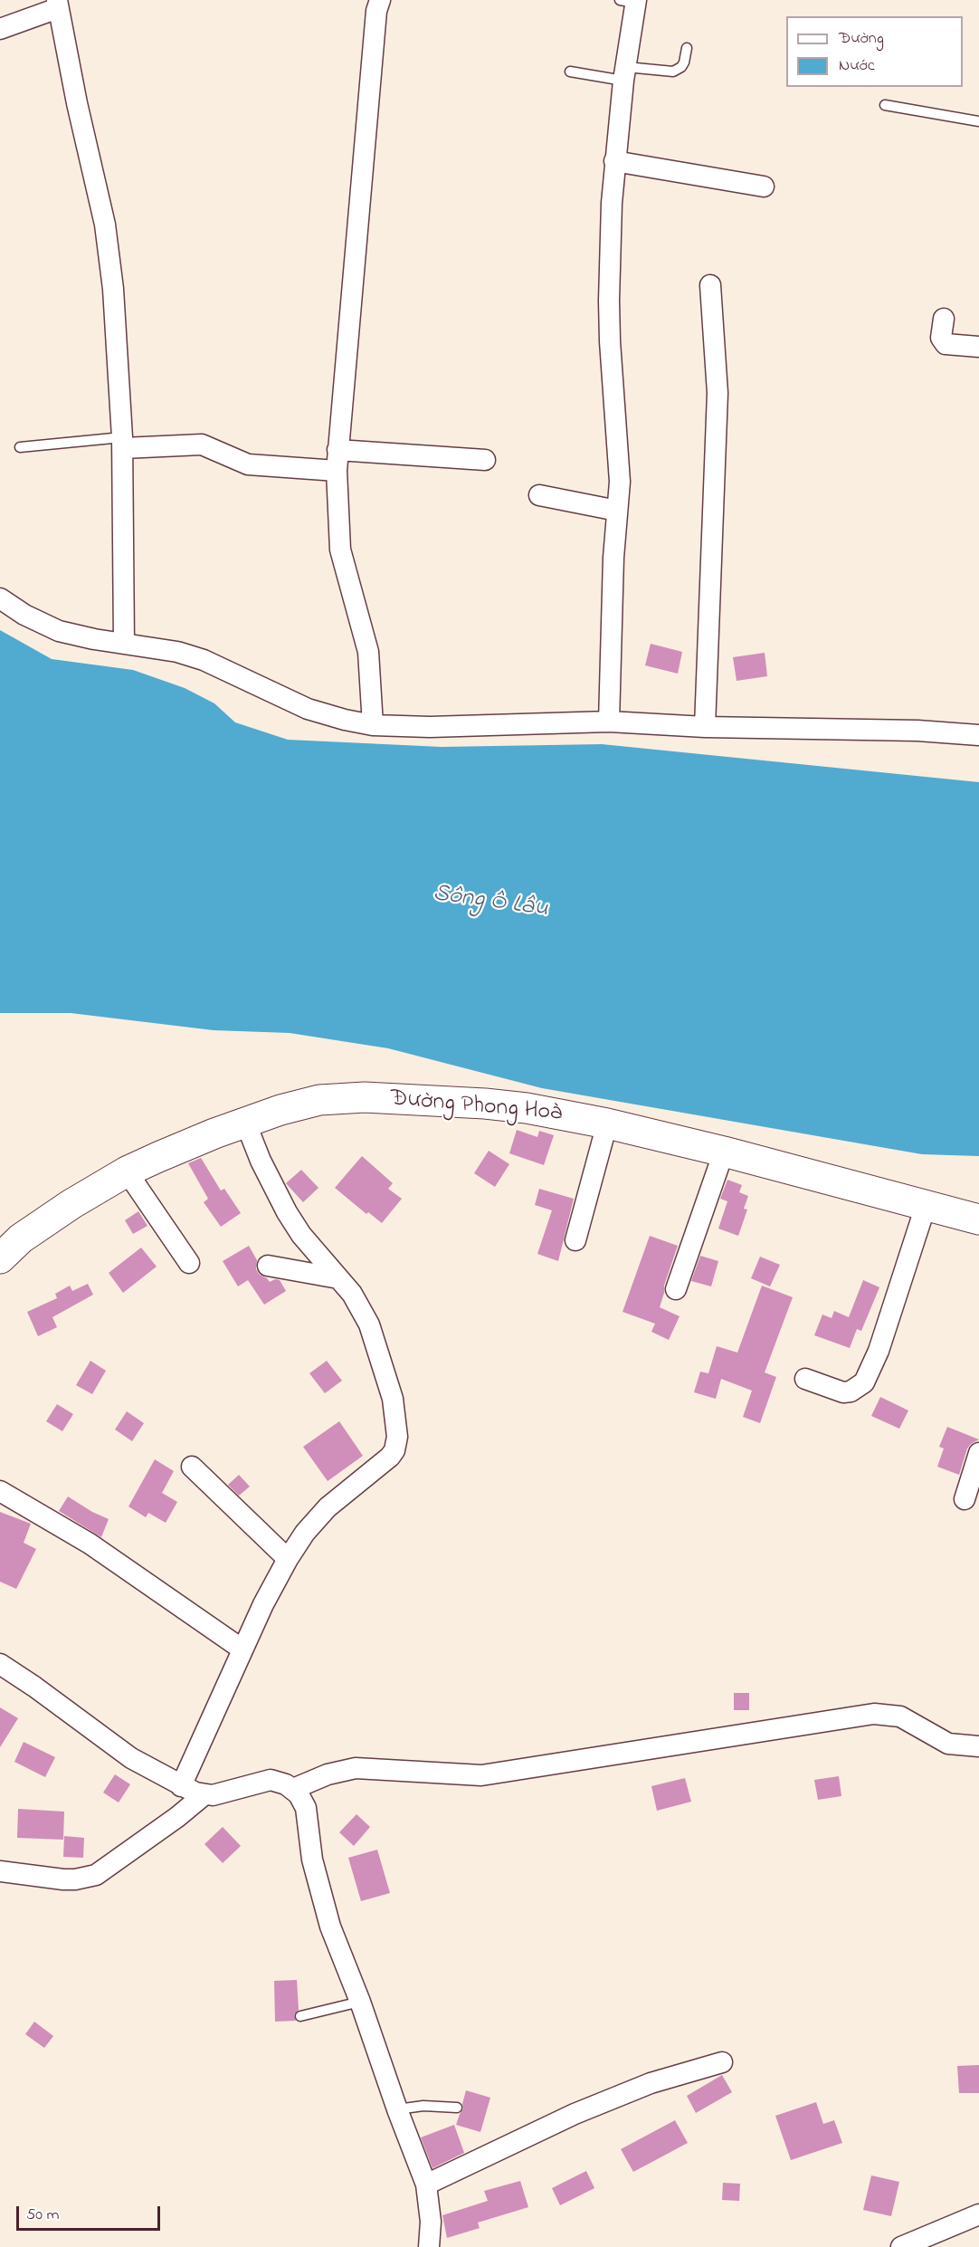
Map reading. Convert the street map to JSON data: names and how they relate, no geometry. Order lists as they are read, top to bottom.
{
  "streets": {
    "main road": ["Đường Phong Hoà"]
  },
  "water": ["Sông Ô Lâu"],
  "legend": ["Đường", "Nước"],
  "scale_bar": "50 m"
}
